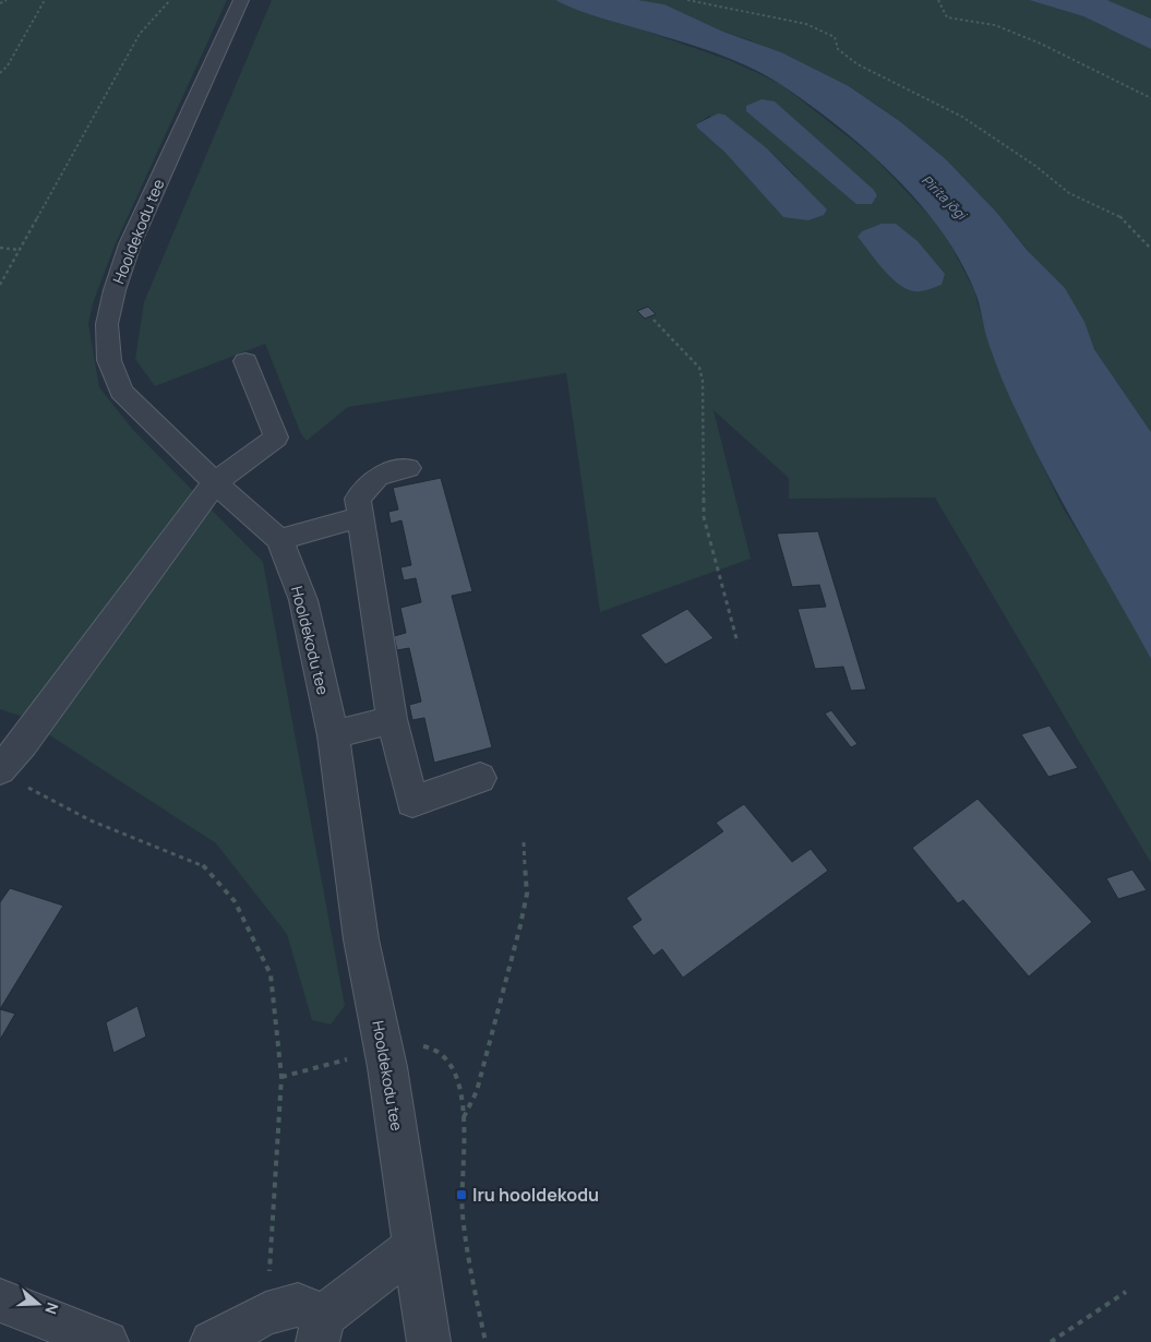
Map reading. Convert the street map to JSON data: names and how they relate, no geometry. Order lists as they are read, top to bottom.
{
  "streets": {
    "street": ["Hooldekodu tee"]
  },
  "water": ["Pirita jõgi"],
  "places": {
    "transit": ["Iru hooldekodu"]
  },
  "north": "right"
}
